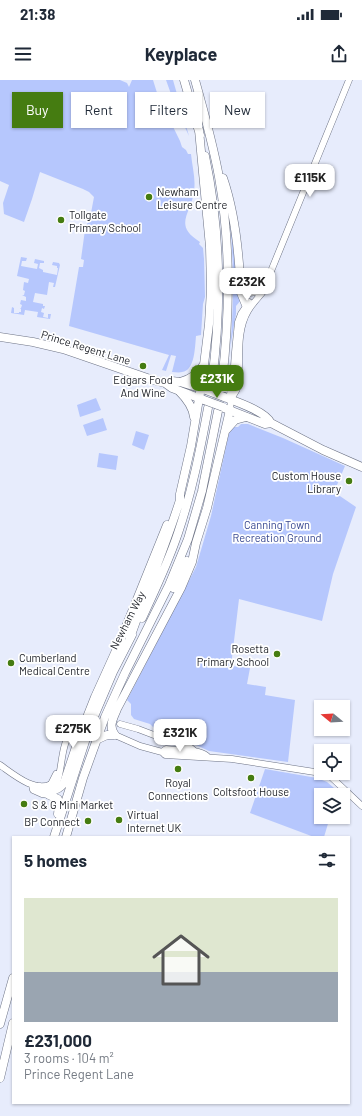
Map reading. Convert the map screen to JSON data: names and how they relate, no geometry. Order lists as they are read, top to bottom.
{
  "streets": {
    "main road": ["Prince Regent Lane", "Newham Way"]
  },
  "crossings": [
    ["Prince Regent Lane", "Newham Way"]
  ],
  "parks": ["Canning Town Recreation Ground"],
  "places": [
    "Newham Leisure Centre",
    "Tollgate Primary School",
    "Edgars Food And Wine",
    "Custom House Library",
    "Rosetta Primary School",
    "Cumberland Medical Centre",
    "Royal Connections",
    "Coltsfoot House",
    "S & G Mini Market",
    "Virtual Internet UK",
    "BP Connect"
  ],
  "north": "left",
  "page": {
    "status": "21:38",
    "header": "Keyplace",
    "chip": [
      "Buy",
      "Rent",
      "Filters",
      "New"
    ],
    "price": [
      "£115K",
      "£232K",
      "£231K",
      "£275K",
      "£321K"
    ],
    "heading": "5 homes",
    "list": [
      {
        "name": "£231,000",
        "note": "3 rooms · 104 m² · Prince Regent Lane"
      }
    ]
  }
}
